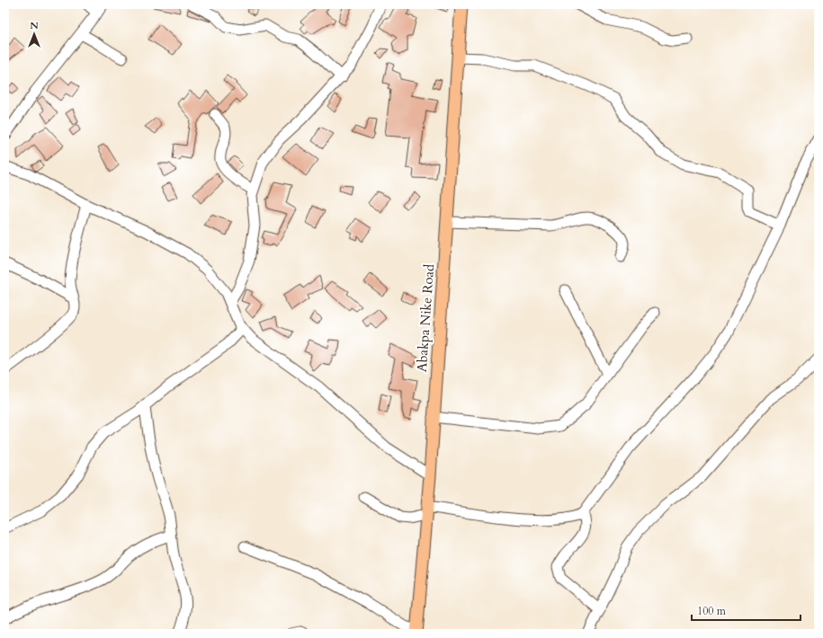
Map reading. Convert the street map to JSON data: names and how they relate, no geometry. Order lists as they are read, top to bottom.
{
  "streets": {
    "main road": ["Abakpa Nike Road"]
  },
  "scale_bar": "100 m",
  "north": "top"
}
